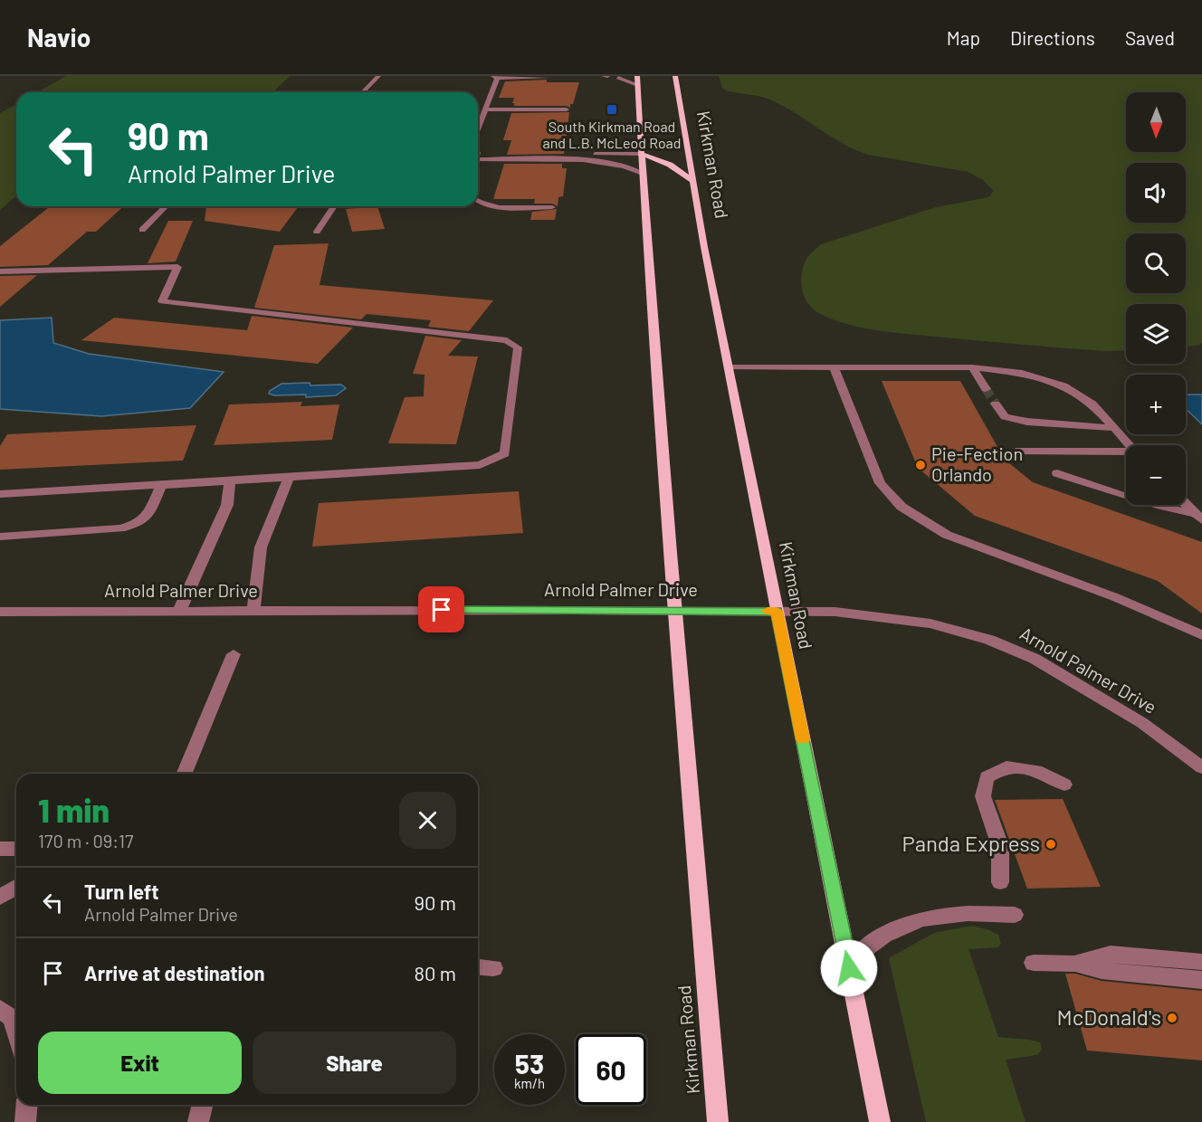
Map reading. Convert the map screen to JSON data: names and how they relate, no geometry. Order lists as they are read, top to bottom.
{
  "streets": {
    "main road": ["Kirkman Road"],
    "street": ["Arnold Palmer Drive"]
  },
  "crossings": [
    ["Kirkman Road", "Arnold Palmer Drive"]
  ],
  "places": {
    "transit": ["South Kirkman Road and L.B. McLeod Road"],
    "other": ["Pie-Fection Orlando", "Panda Express", "McDonald's"]
  },
  "north": "bottom",
  "page": {
    "header": "Navio",
    "nav": ["Map", "Directions", "Saved"],
    "map_buttons": ["+", "−"],
    "turn": ["90 m", "Arnold Palmer Drive"],
    "heading": ["1 min", "170 m · 09:17"],
    "list": [
      {
        "name": "Turn left",
        "note": "Arnold Palmer Drive",
        "value": "90 m"
      },
      {
        "name": "Arrive at destination",
        "value": "80 m"
      }
    ],
    "buttons": ["Exit", "Share"],
    "speed": "53 km/h",
    "limit": "60"
  }
}
